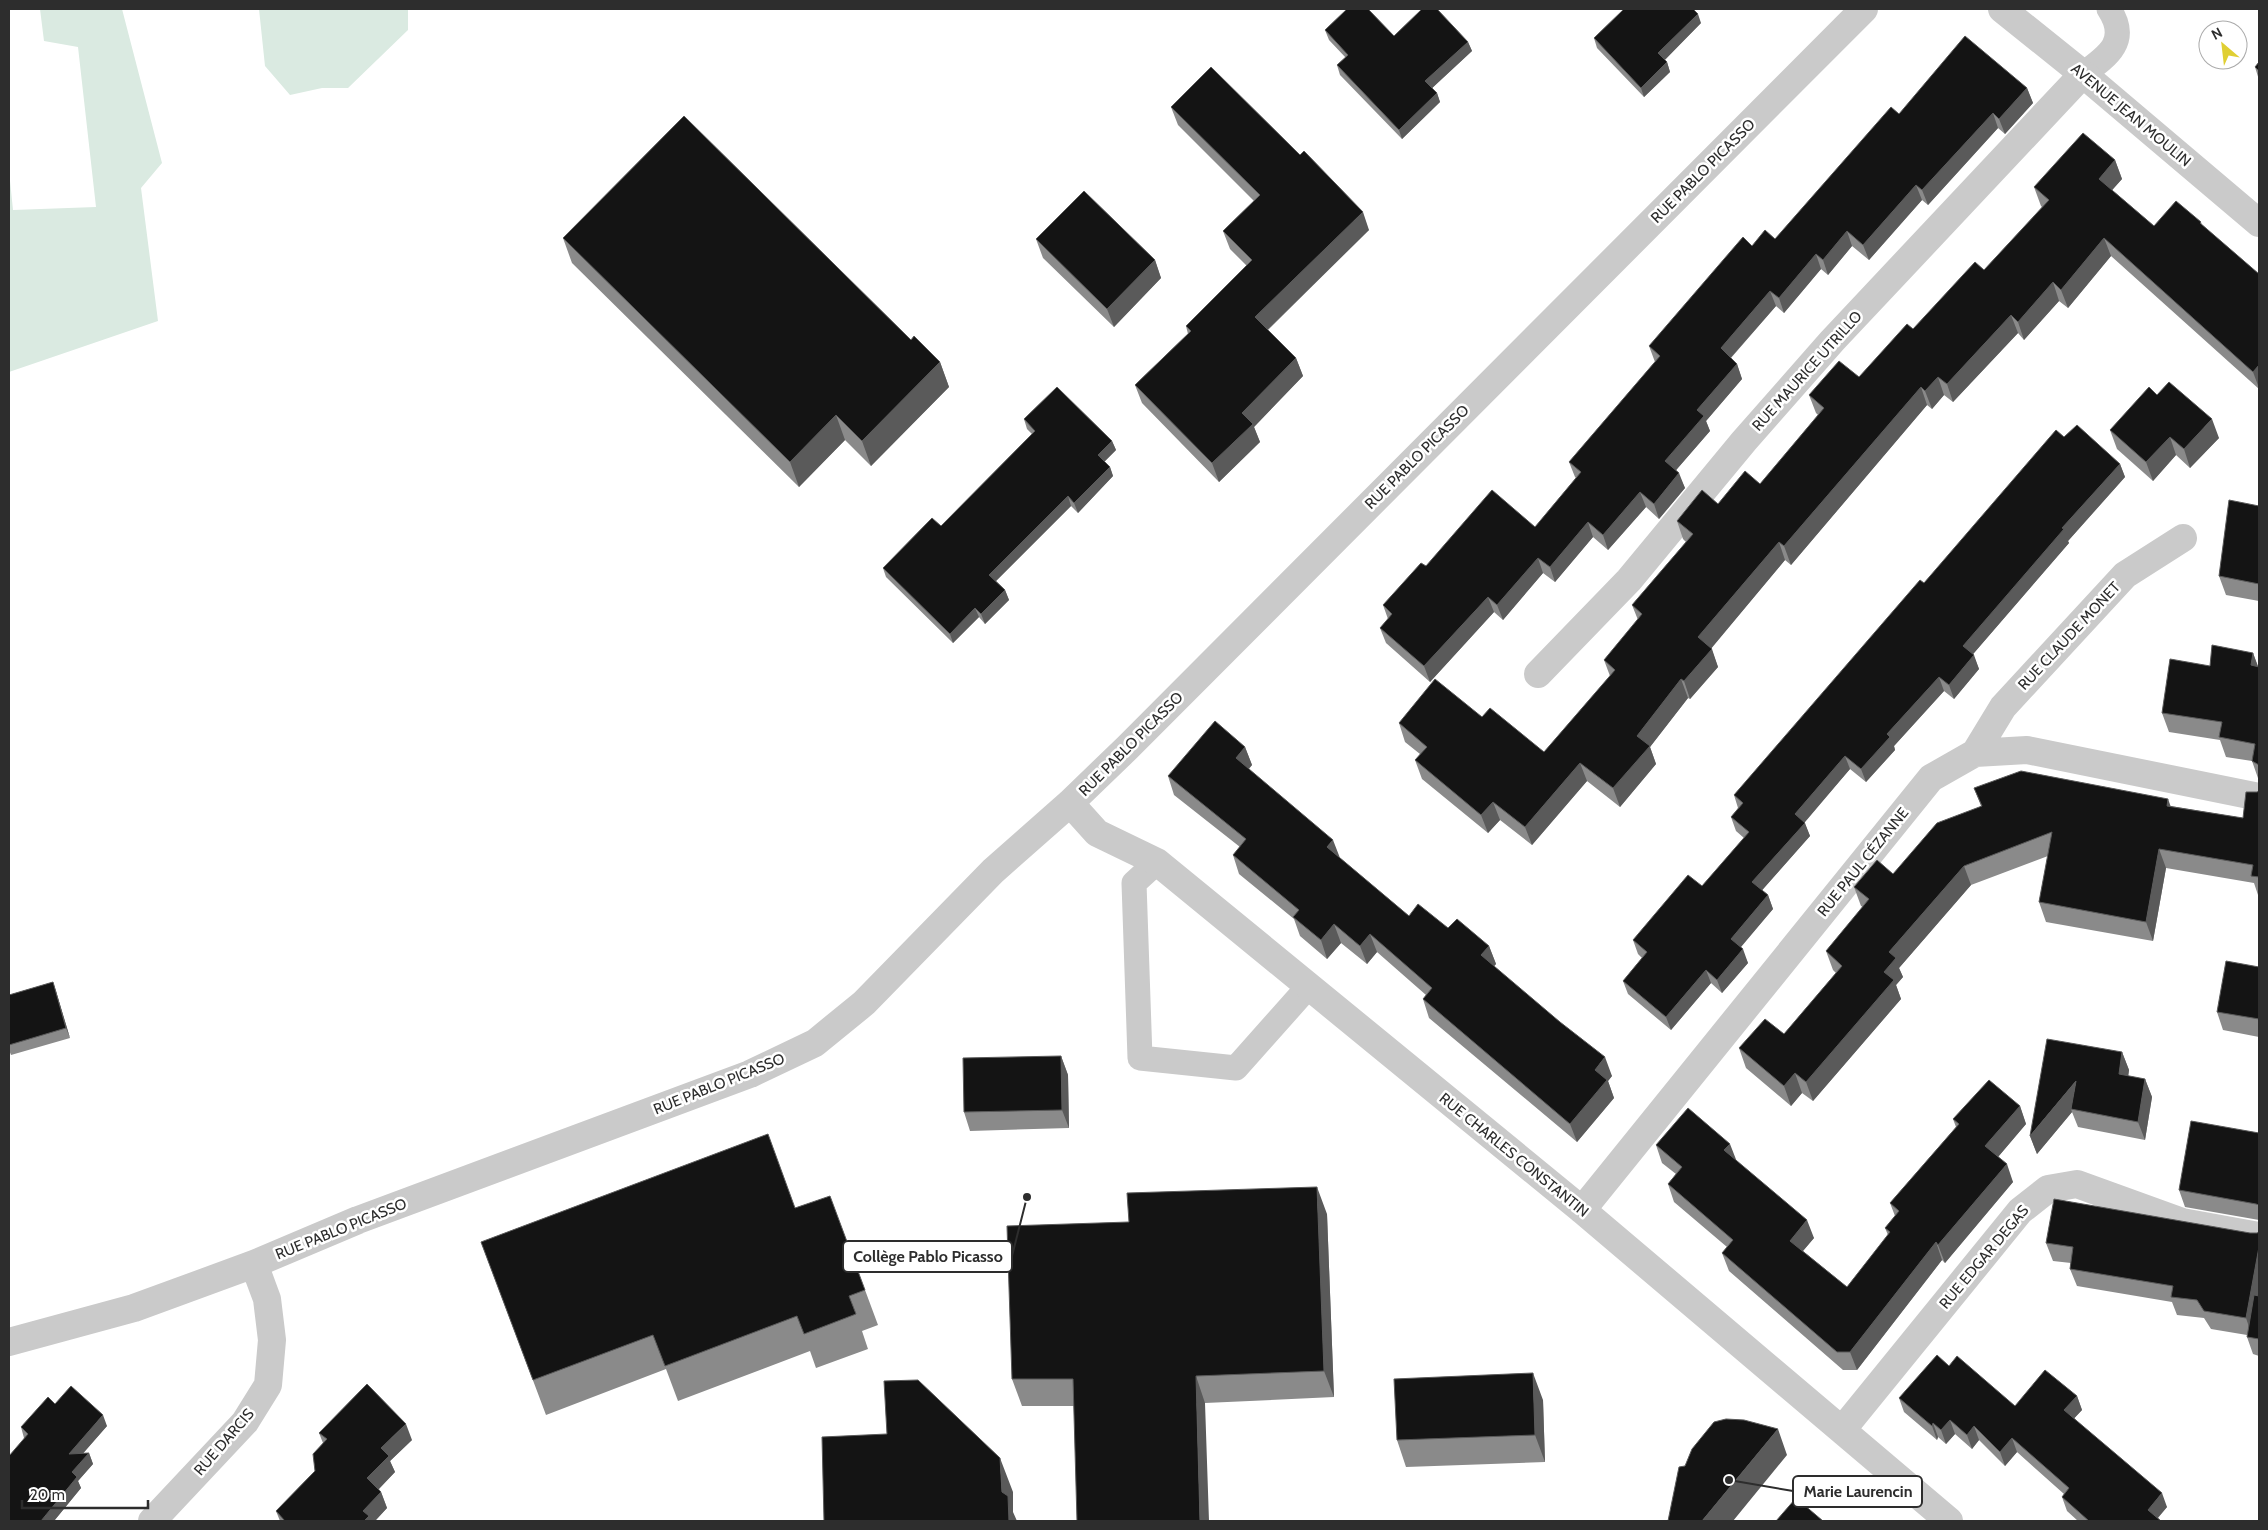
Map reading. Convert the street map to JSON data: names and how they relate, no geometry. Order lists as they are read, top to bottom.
{
  "streets": {
    "street": [
      "AVENUE JEAN MOULIN",
      "RUE PABLO PICASSO",
      "RUE MAURICE UTRILLO",
      "RUE CLAUDE MONET",
      "RUE PAUL CÉZANNE",
      "RUE CHARLES CONSTANTIN",
      "RUE EDGAR DEGAS",
      "RUE DARCIS"
    ]
  },
  "crossings": [
    ["AVENUE JEAN MOULIN", "RUE MAURICE UTRILLO"],
    ["RUE PABLO PICASSO", "RUE CHARLES CONSTANTIN"],
    ["RUE PABLO PICASSO", "RUE DARCIS"],
    ["RUE CLAUDE MONET", "RUE PAUL CÉZANNE"],
    ["RUE PAUL CÉZANNE", "RUE CHARLES CONSTANTIN"],
    ["RUE CHARLES CONSTANTIN", "RUE EDGAR DEGAS"]
  ],
  "places": ["Collège Pablo Picasso", "Marie Laurencin"],
  "scale_bar": "20 m",
  "north": "top left"
}
